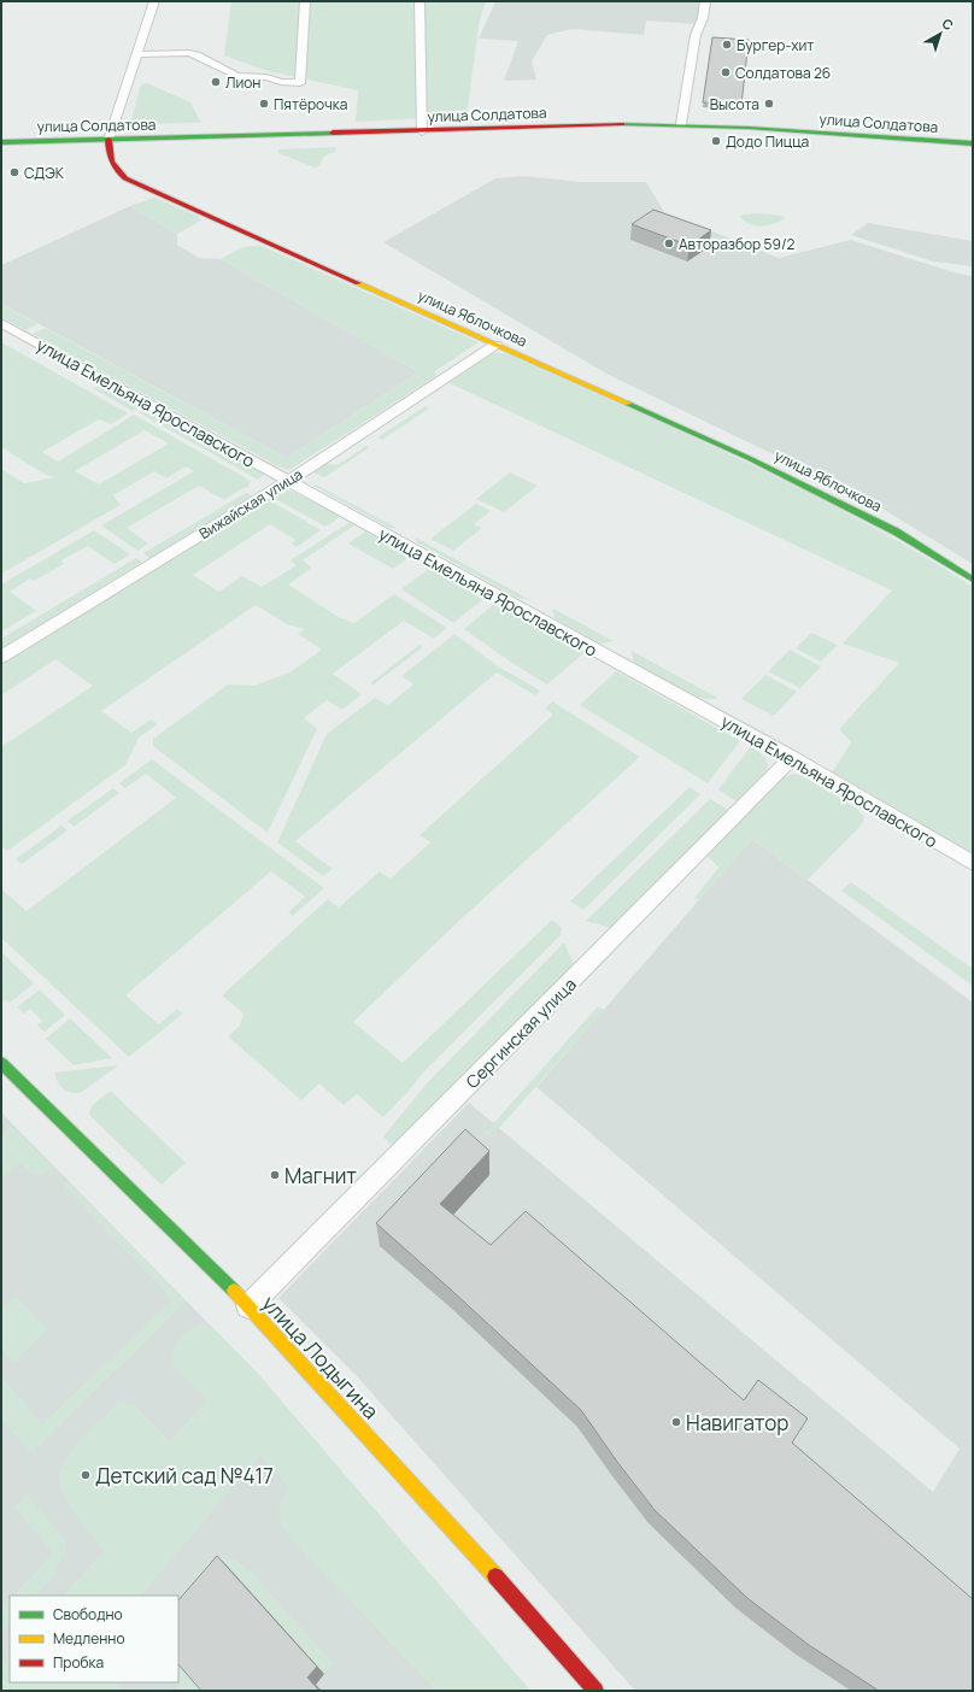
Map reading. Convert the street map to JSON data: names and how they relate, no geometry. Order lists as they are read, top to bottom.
{
  "streets": {
    "main road": ["улица Солдатова", "улица Яблочкова", "улица Лодыгина"],
    "street": ["улица Емельяна Ярославского", "Вижайская улица", "Сергинская улица"]
  },
  "crossings": [
    ["улица Солдатова", "улица Яблочкова"],
    ["улица Яблочкова", "Вижайская улица"],
    ["улица Емельяна Ярославского", "Вижайская улица"],
    ["улица Емельяна Ярославского", "Сергинская улица"],
    ["Сергинская улица", "улица Лодыгина"]
  ],
  "places": [
    "Бургер-хит",
    "Солдатова 26",
    "Лион",
    "Пятёрочка",
    "Высота",
    "Додо Пицца",
    "СДЭК",
    "Авторазбор 59/2",
    "Магнит",
    "Навигатор",
    "Детский сад №417"
  ],
  "legend": ["Свободно", "Медленно", "Пробка"],
  "north": "top right"
}
